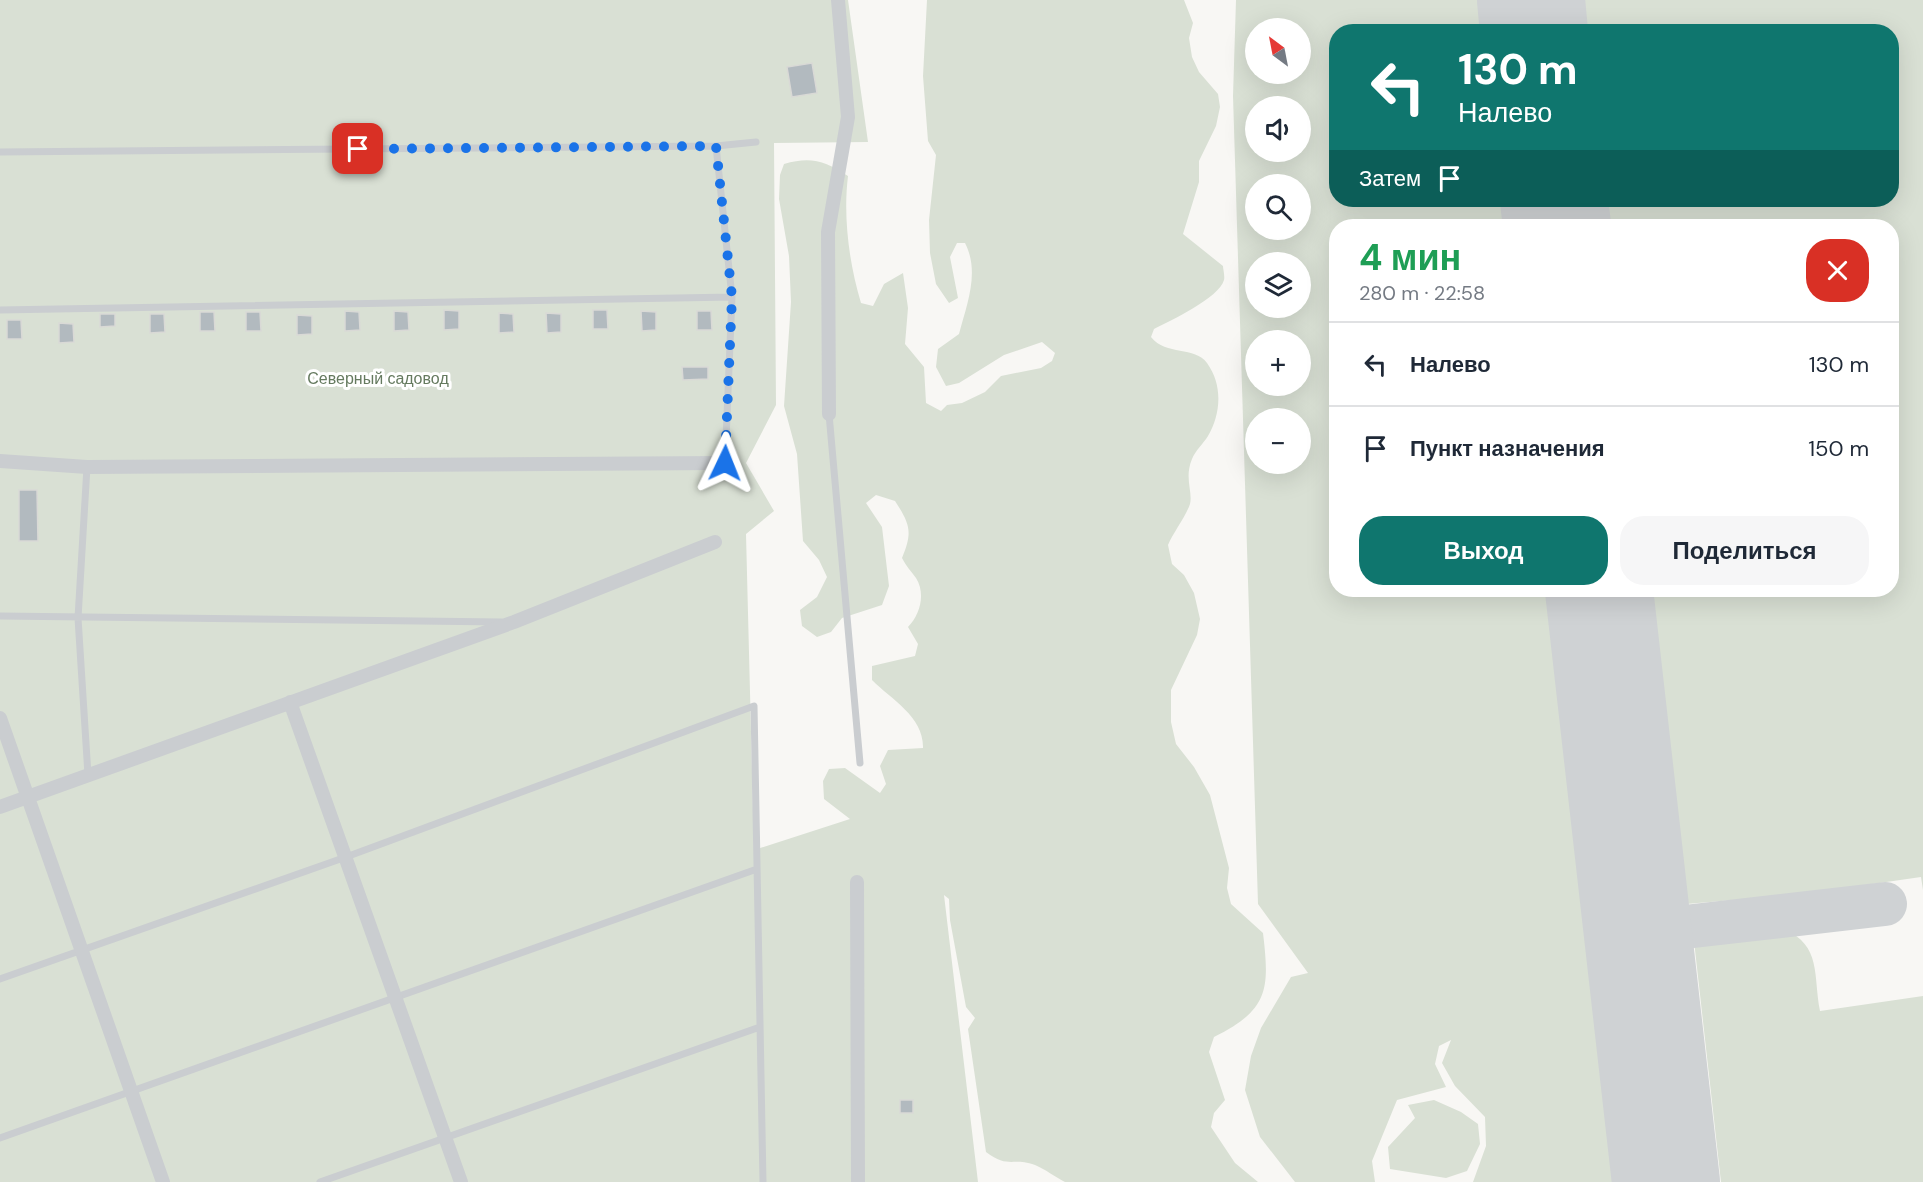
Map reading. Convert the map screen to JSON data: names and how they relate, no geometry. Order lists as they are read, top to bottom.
{
  "parks": ["Северный садовод"],
  "north": "top left",
  "page": {
    "map_buttons": ["+", "−"],
    "turn": ["130 m", "Налево"],
    "then": "Затем",
    "heading": ["4 мин", "280 m · 22:58"],
    "list": [
      {
        "name": "Налево",
        "value": "130 m"
      },
      {
        "name": "Пункт назначения",
        "value": "150 m"
      }
    ],
    "buttons": ["Выход", "Поделиться"]
  }
}
